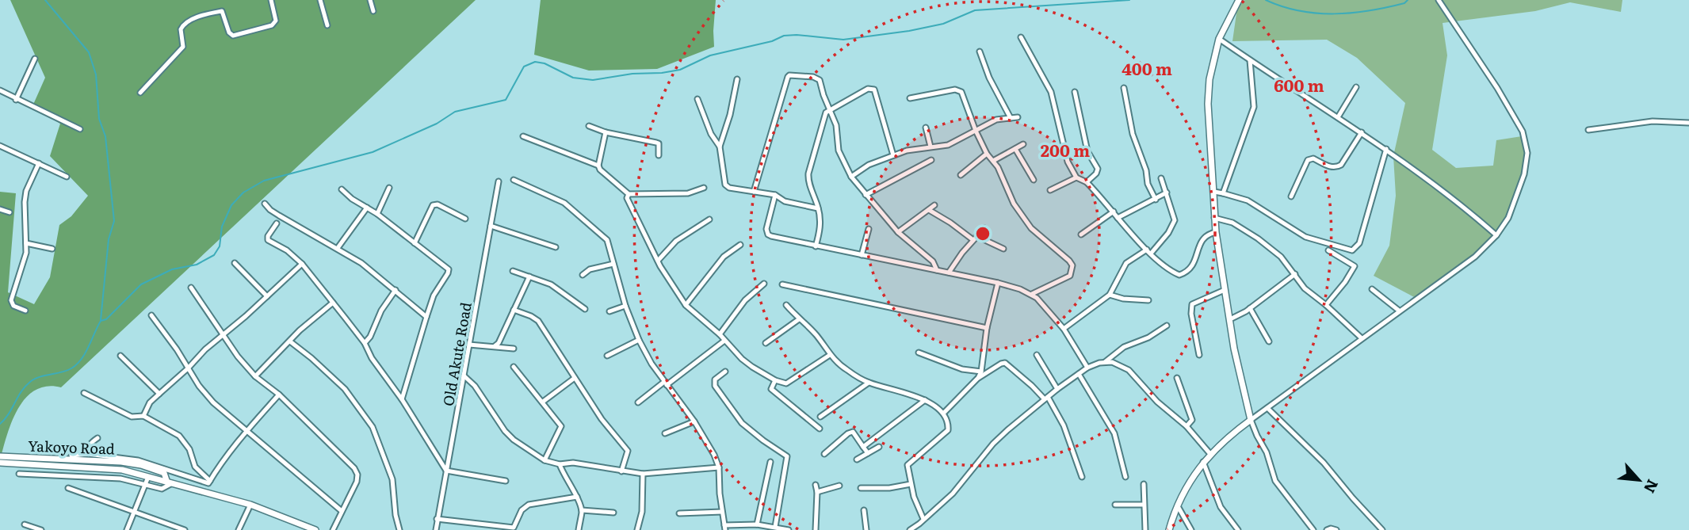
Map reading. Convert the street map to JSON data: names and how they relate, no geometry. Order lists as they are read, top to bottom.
{
  "streets": {
    "main road": ["Yakoyo Road"],
    "street": ["Old Akute Road"]
  },
  "north": "bottom right",
  "rings": ["400 m", "600 m", "200 m"]
}
